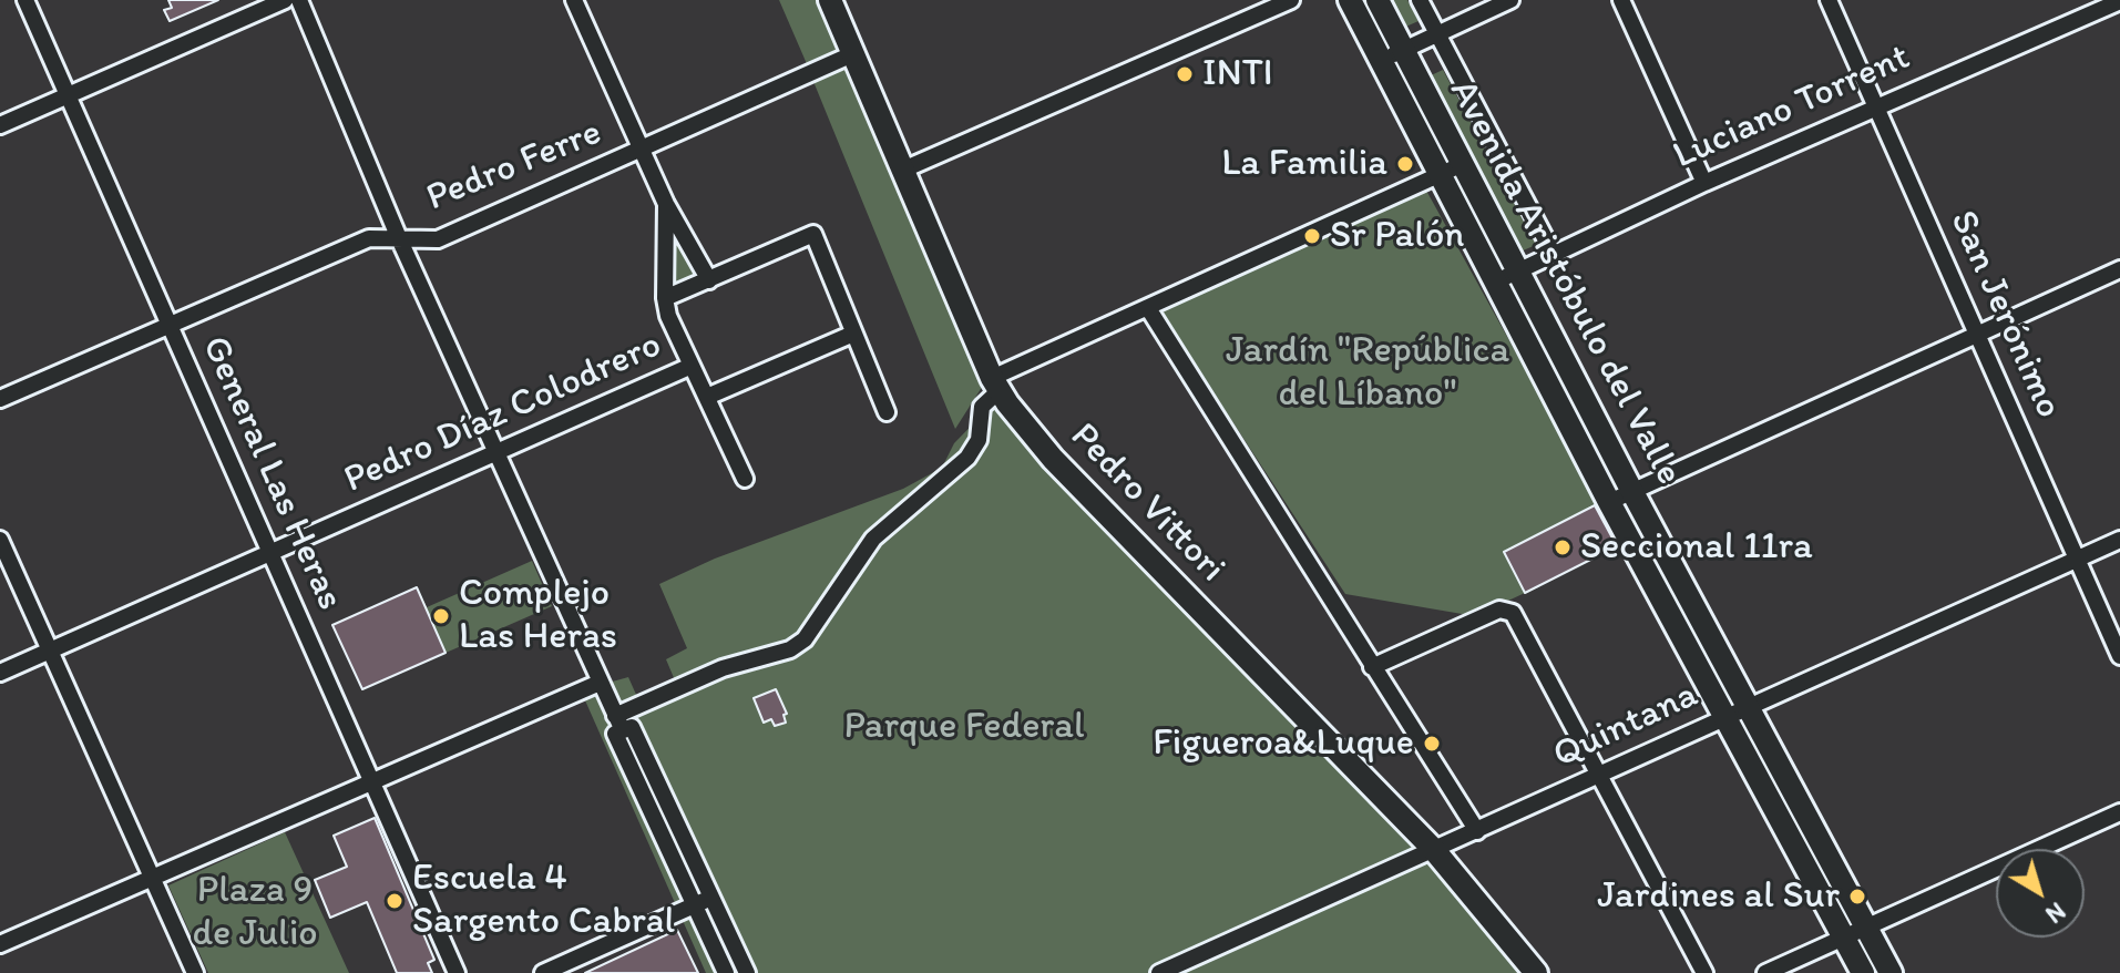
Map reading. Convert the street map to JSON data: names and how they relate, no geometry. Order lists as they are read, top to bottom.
{
  "streets": {
    "main road": ["Avenida Aristóbulo del Valle", "Pedro Vittori"],
    "street": [
      "Luciano Torrent",
      "Pedro Ferre",
      "San Jerónimo",
      "Pedro Díaz Colodrero",
      "General Las Heras",
      "Quintana"
    ]
  },
  "crossings": [
    ["Luciano Torrent", "Avenida Aristóbulo del Valle"],
    ["Luciano Torrent", "San Jerónimo"],
    ["Pedro Ferre", "General Las Heras"],
    ["Pedro Ferre", "Pedro Vittori"],
    ["Avenida Aristóbulo del Valle", "Quintana"],
    ["San Jerónimo", "Quintana"],
    ["Pedro Díaz Colodrero", "General Las Heras"],
    ["Pedro Vittori", "Quintana"]
  ],
  "parks": ["Jardín \"República del Líbano\"", "Parque Federal", "Plaza 9 de Julio"],
  "places": [
    "INTI",
    "La Familia",
    "Sr Palón",
    "Seccional 11ra",
    "Complejo Las Heras",
    "Figueroa&Luque",
    "Jardines al Sur",
    "Escuela 4 Sargento Cabral"
  ],
  "north": "bottom right"
}
